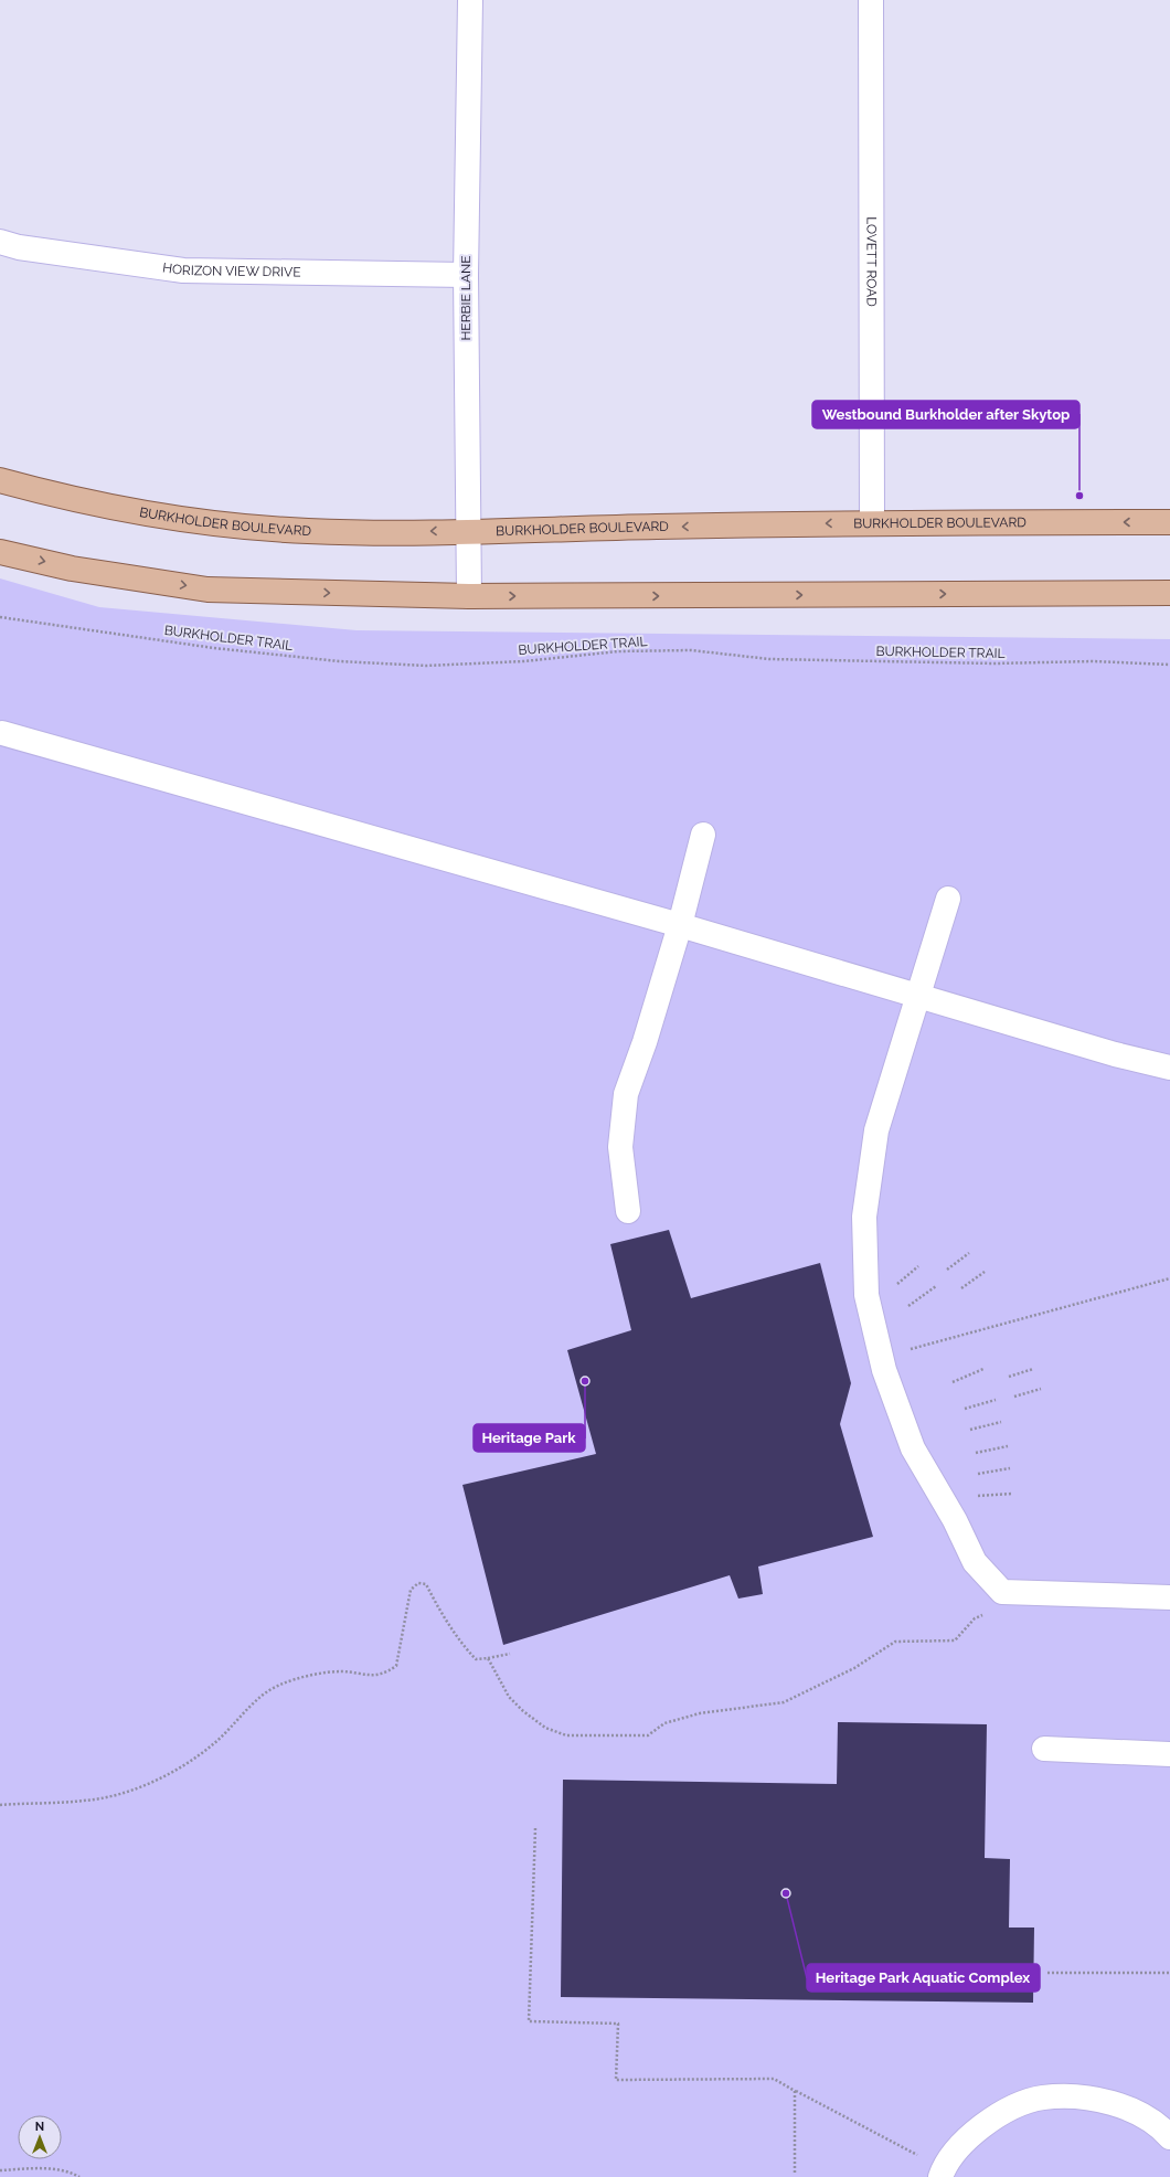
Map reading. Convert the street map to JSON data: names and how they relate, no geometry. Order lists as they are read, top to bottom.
{
  "streets": {
    "main road": ["BURKHOLDER BOULEVARD"],
    "street": ["LOVETT ROAD", "HORIZON VIEW DRIVE", "HERBIE LANE"],
    "path": ["BURKHOLDER TRAIL"]
  },
  "crossings": [
    ["LOVETT ROAD", "BURKHOLDER BOULEVARD"],
    ["HORIZON VIEW DRIVE", "HERBIE LANE"],
    ["HERBIE LANE", "BURKHOLDER BOULEVARD"]
  ],
  "places": ["Westbound Burkholder after Skytop", "Heritage Park", "Heritage Park Aquatic Complex"],
  "north": "top"
}
